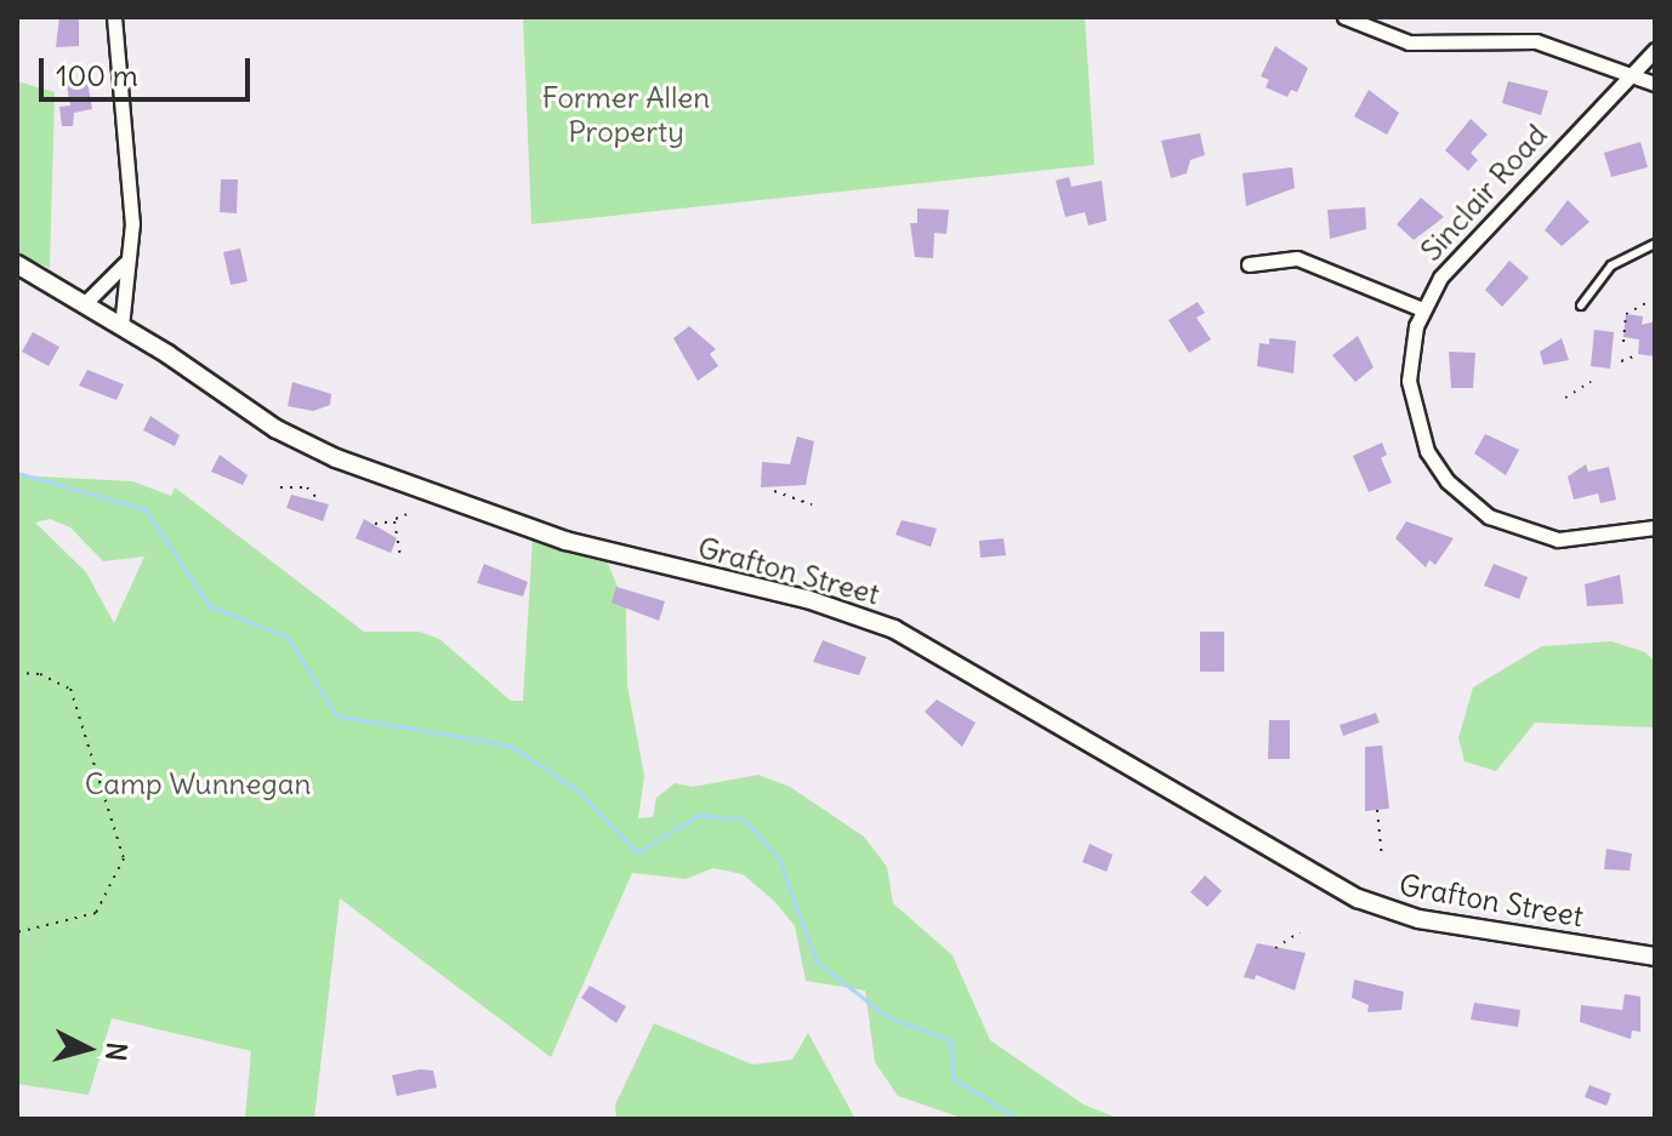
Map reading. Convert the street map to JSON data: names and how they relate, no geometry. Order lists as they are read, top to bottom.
{
  "streets": {
    "street": ["Sinclair Road", "Grafton Street"]
  },
  "parks": ["Former Allen Property", "Camp Wunnegan"],
  "scale_bar": "100 m",
  "north": "right"
}
